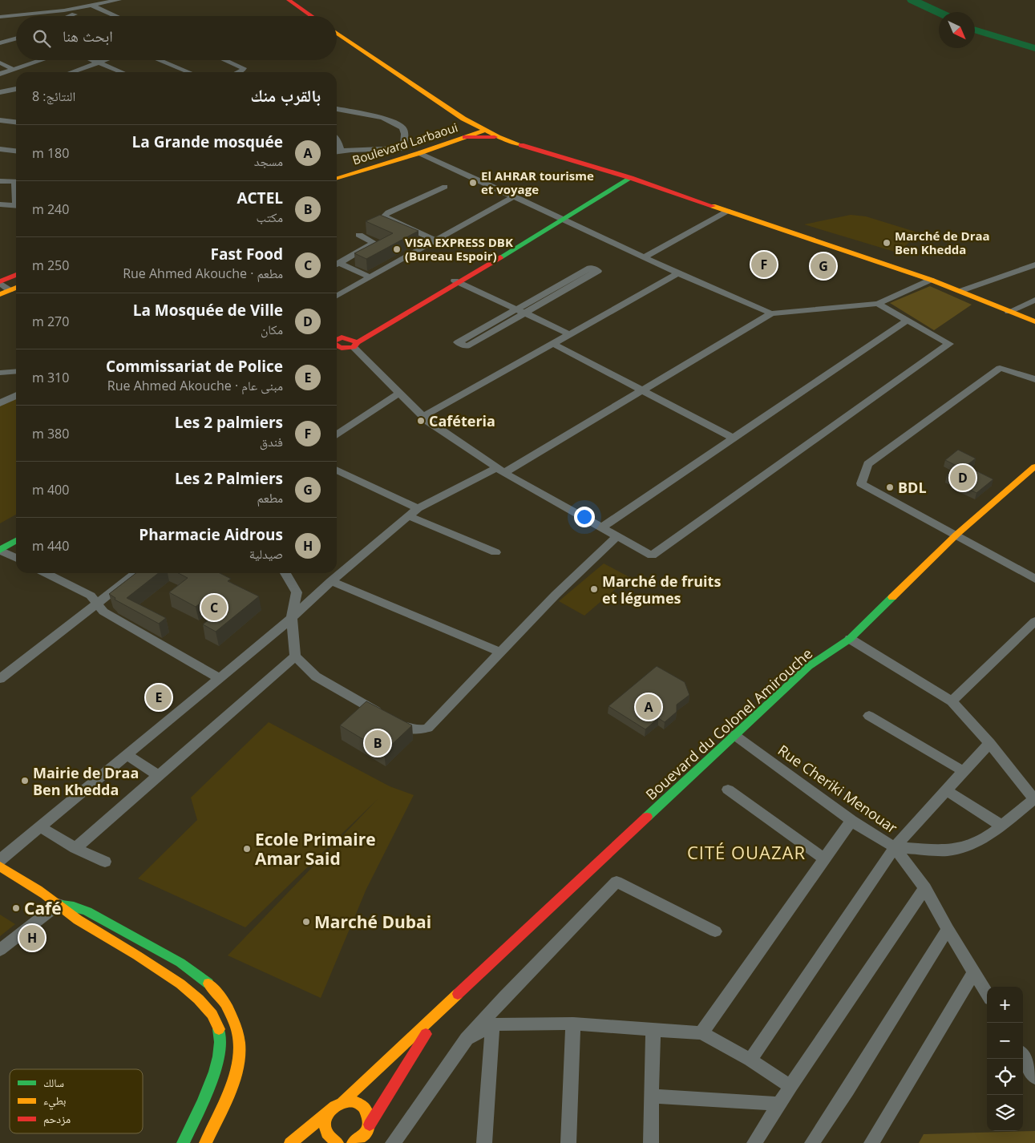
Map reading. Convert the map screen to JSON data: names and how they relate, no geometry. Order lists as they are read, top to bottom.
{
  "streets": {
    "main road": ["Boulevard Larbaoui", "Bouevard du Colonel Amirouche"],
    "street": ["Rue Cheriki Menouar"]
  },
  "crossings": [
    ["Bouevard du Colonel Amirouche", "Rue Cheriki Menouar"]
  ],
  "districts": ["CITÉ OUAZAR"],
  "places": [
    "El AHRAR tourisme et voyage",
    "Marché de Draa Ben Khedda",
    "VISA EXPRESS DBK (Bureau Espoir)",
    "Caféteria",
    "BDL",
    "Marché de fruits et légumes",
    "Mairie de Draa Ben Khedda",
    "Ecole Primaire Amar Said",
    "Café",
    "Marché Dubai"
  ],
  "legend": ["سالك", "بطيء", "مزدحم"],
  "north": "bottom right",
  "page": {
    "search": "ابحث هنا",
    "heading": ["بالقرب منك", "النتائج: 8"],
    "list": [
      {
        "mark": "A",
        "name": "La Grande mosquée",
        "note": "مسجد",
        "value": "180 m"
      },
      {
        "mark": "B",
        "name": "ACTEL",
        "note": "مكتب",
        "value": "240 m"
      },
      {
        "mark": "C",
        "name": "Fast Food",
        "note": "مطعم · Rue Ahmed Akouche",
        "value": "250 m"
      },
      {
        "mark": "D",
        "name": "La Mosquée de Ville",
        "note": "مكان",
        "value": "270 m"
      },
      {
        "mark": "E",
        "name": "Commissariat de Police",
        "note": "مبنى عام · Rue Ahmed Akouche",
        "value": "310 m"
      },
      {
        "mark": "F",
        "name": "Les 2 palmiers",
        "note": "فندق",
        "value": "380 m"
      },
      {
        "mark": "G",
        "name": "Les 2 Palmiers",
        "note": "مطعم",
        "value": "400 m"
      },
      {
        "mark": "H",
        "name": "Pharmacie Aidrous",
        "note": "صيدلية",
        "value": "440 m"
      }
    ],
    "pins": [
      "F",
      "G",
      "D",
      "C",
      "E",
      "A",
      "B",
      "H"
    ],
    "map_buttons": ["+", "−"]
  }
}
